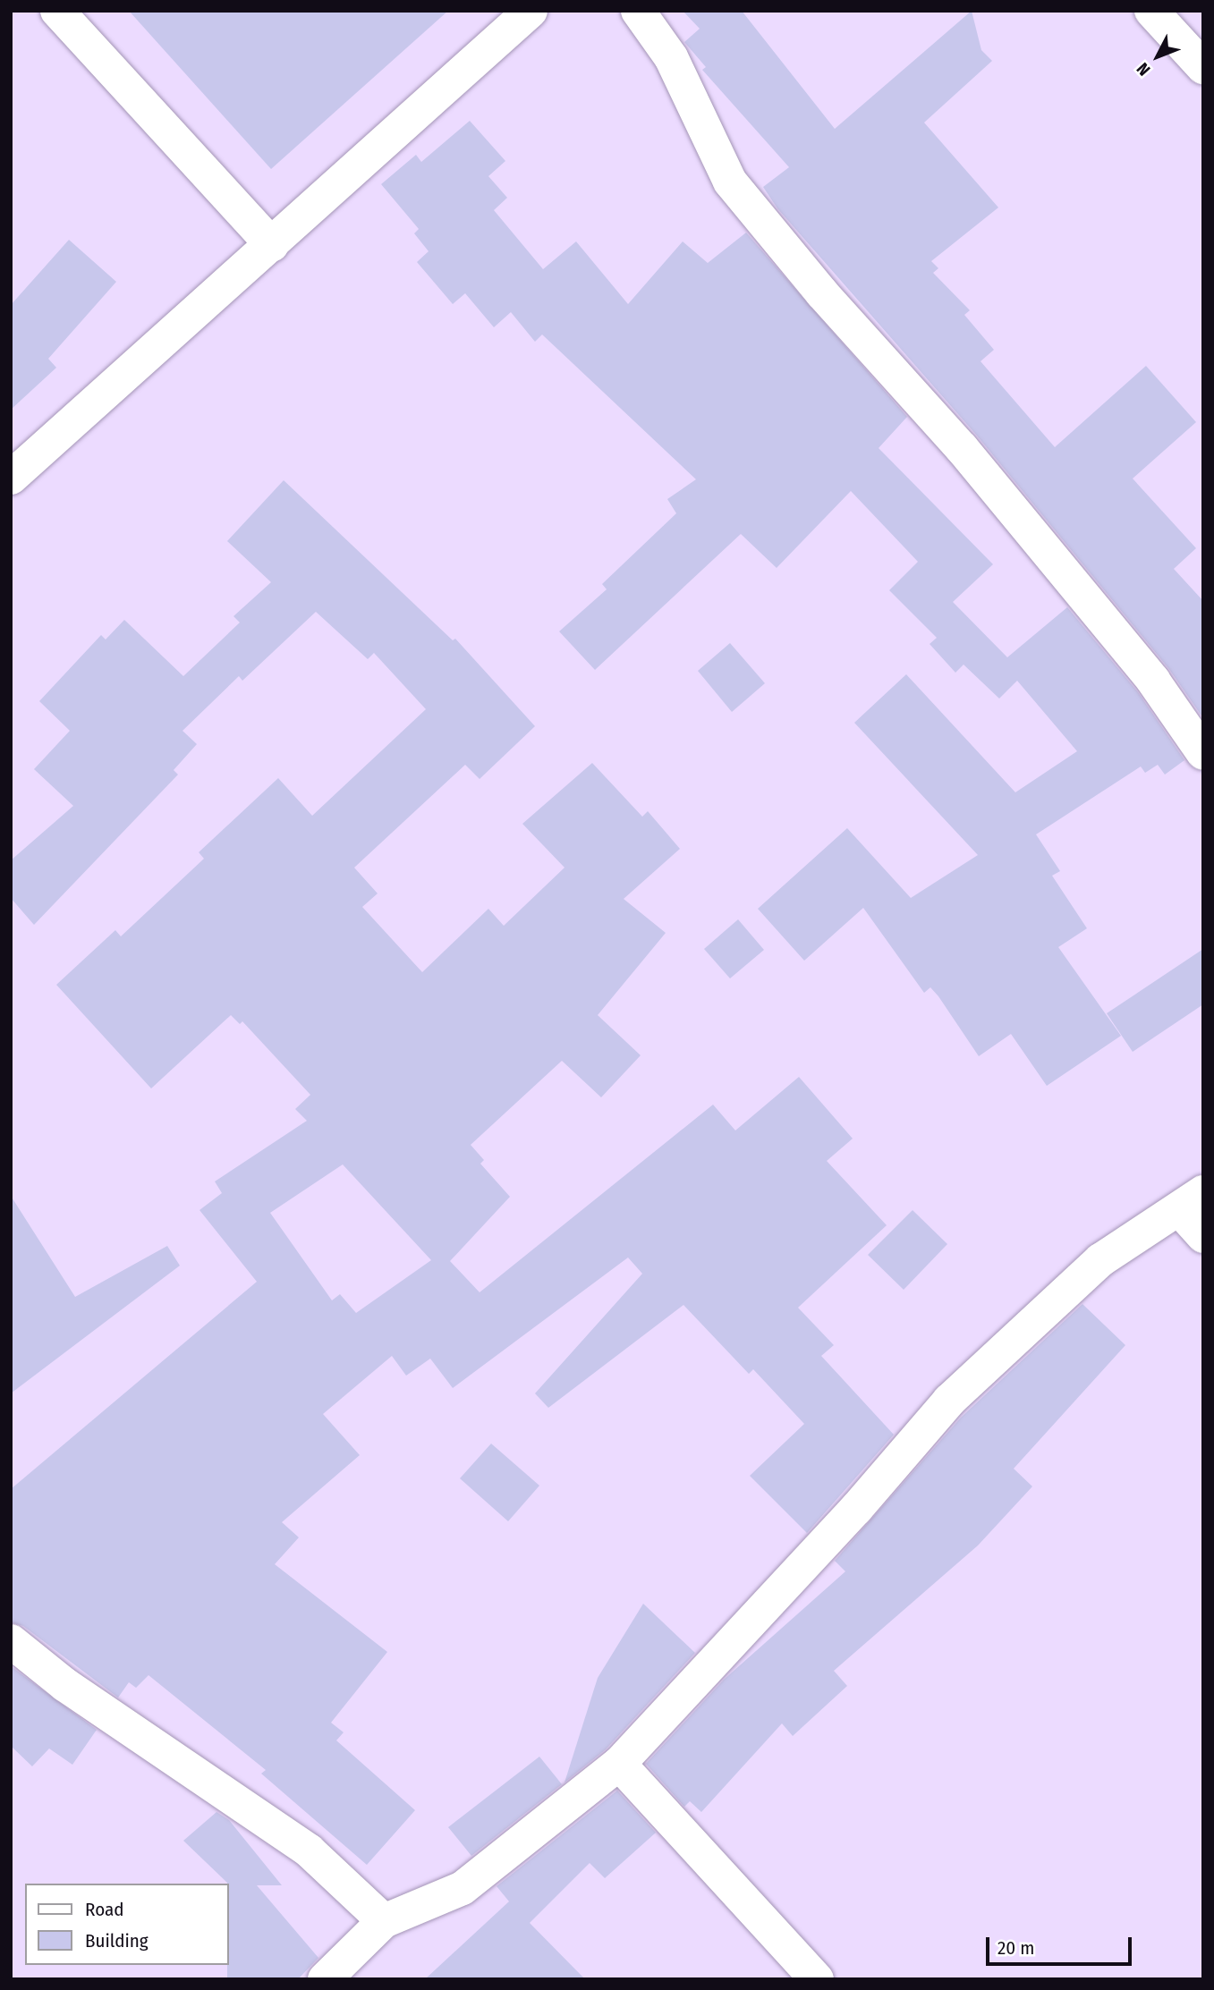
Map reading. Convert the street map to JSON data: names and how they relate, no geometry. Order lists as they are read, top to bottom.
{
  "legend": ["Road", "Building"],
  "scale_bar": "20 m",
  "north": "bottom left"
}
